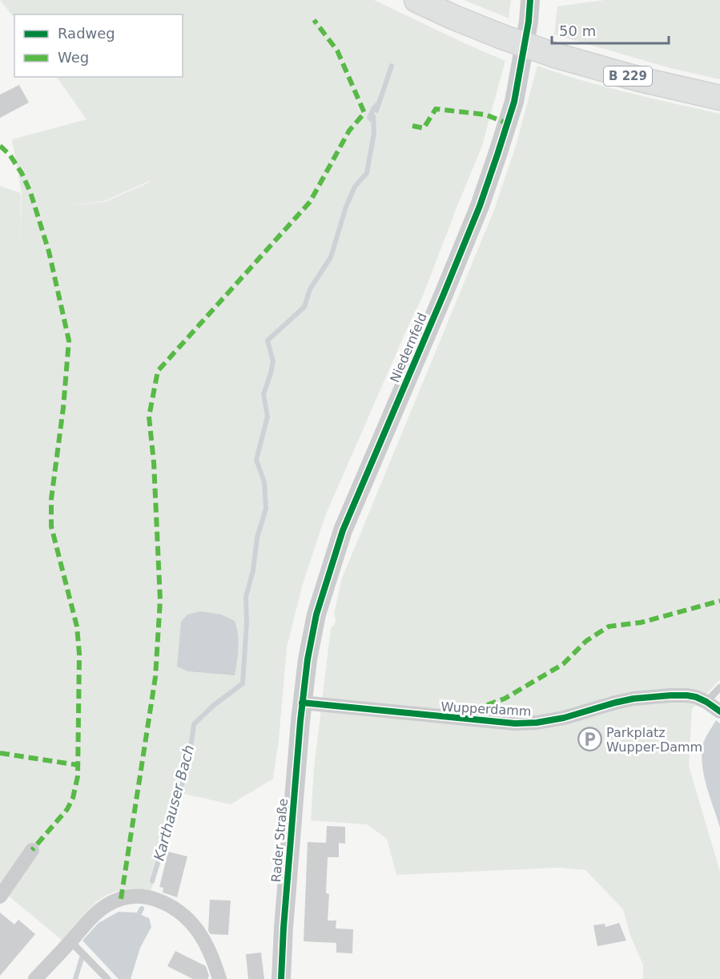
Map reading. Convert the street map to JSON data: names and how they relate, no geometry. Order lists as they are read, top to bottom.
{
  "streets": {
    "main road": ["B 229"],
    "street": ["Niedernfeld", "Wupperdamm", "Rader Straße"]
  },
  "crossings": [
    ["Niedernfeld", "Wupperdamm"],
    ["Niedernfeld", "Rader Straße"],
    ["Wupperdamm", "Rader Straße"]
  ],
  "water": ["Karthauser Bach"],
  "places": {
    "parking": ["Parkplatz Wupper-Damm"]
  },
  "legend": ["Radweg", "Weg"],
  "scale_bar": "50 m"
}
